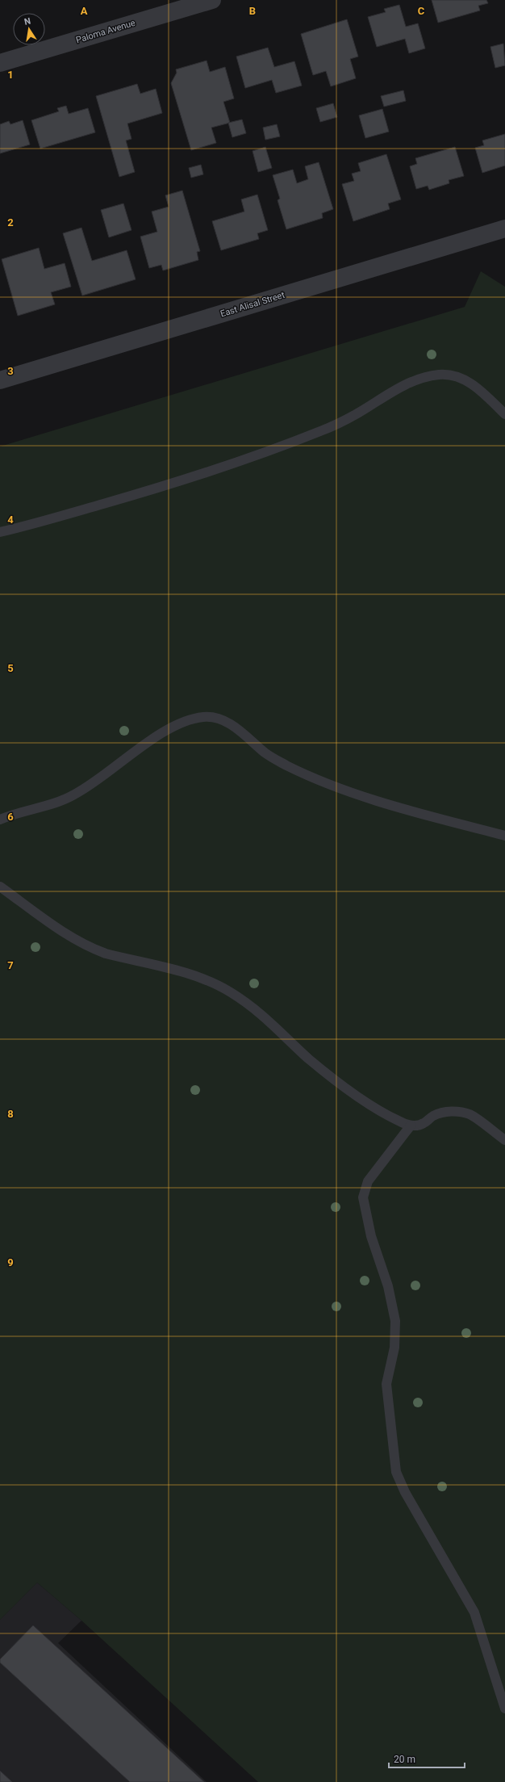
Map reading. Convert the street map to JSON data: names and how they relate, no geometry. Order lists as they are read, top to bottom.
{
  "streets": {
    "street": ["Paloma Avenue", "East Alisal Street"]
  },
  "scale_bar": "20 m",
  "north": "top",
  "grid": {
    "columns": ["A", "B", "C"],
    "rows": [
      "1",
      "2",
      "3",
      "4",
      "5",
      "6",
      "7",
      "8",
      "9"
    ]
  }
}
